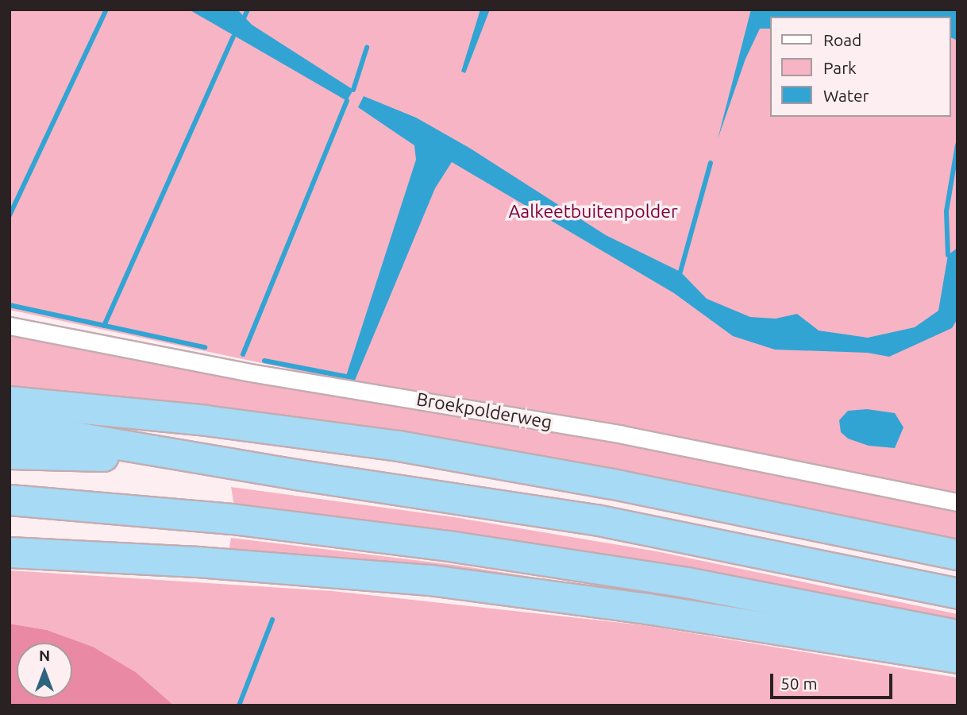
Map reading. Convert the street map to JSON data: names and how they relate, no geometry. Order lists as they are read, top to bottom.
{
  "streets": {
    "street": ["Broekpolderweg"]
  },
  "parks": ["Aalkeetbuitenpolder"],
  "legend": ["Road", "Park", "Water"],
  "scale_bar": "50 m",
  "north": "top"
}
